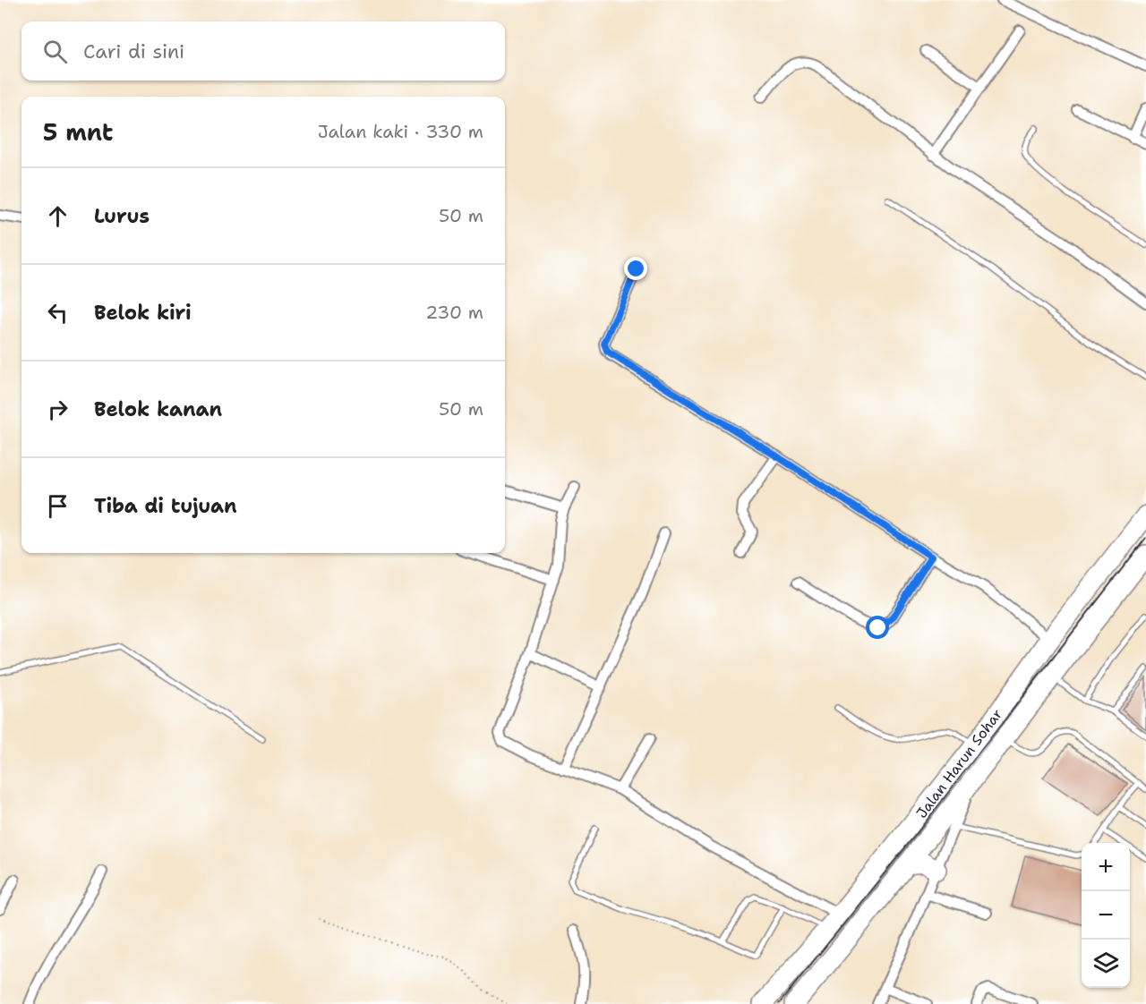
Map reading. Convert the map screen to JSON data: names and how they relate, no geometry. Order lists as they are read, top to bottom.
{
  "streets": {
    "highway": ["Jalan Harun Sohar"]
  },
  "page": {
    "search": "Cari di sini",
    "heading": ["5 mnt", "Jalan kaki · 330 m"],
    "list": [
      ["Lurus", "50 m"],
      ["Belok kiri", "230 m"],
      ["Belok kanan", "50 m"],
      "Tiba di tujuan"
    ],
    "map_buttons": ["+", "−"]
  }
}
